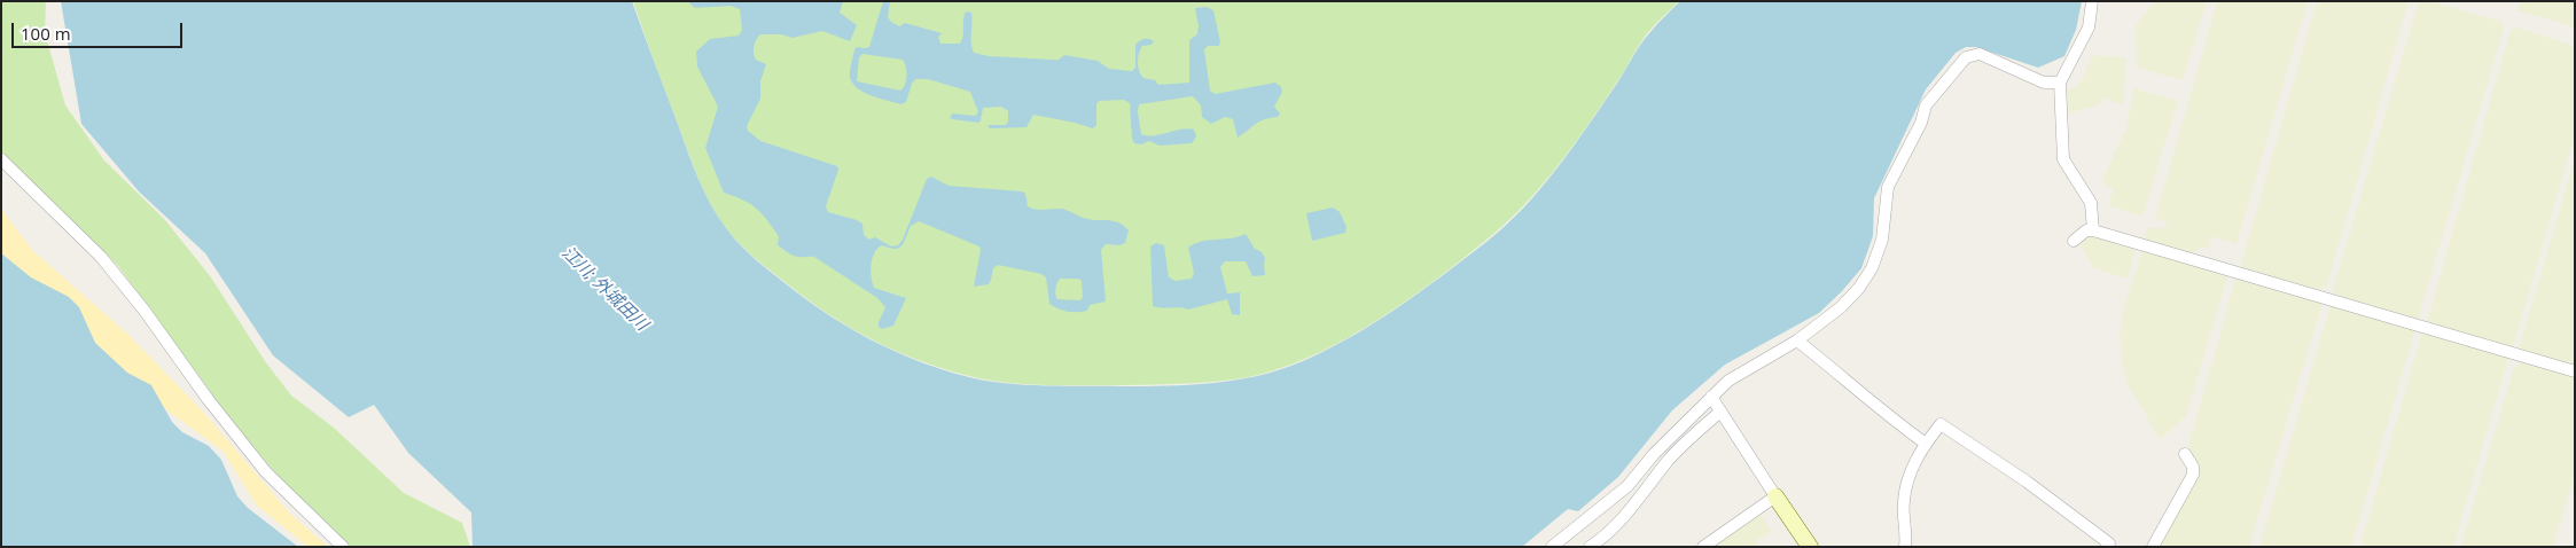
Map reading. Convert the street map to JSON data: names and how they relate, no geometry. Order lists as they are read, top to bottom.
{
  "water": ["江川; 外城田川"],
  "scale_bar": "100 m"
}
